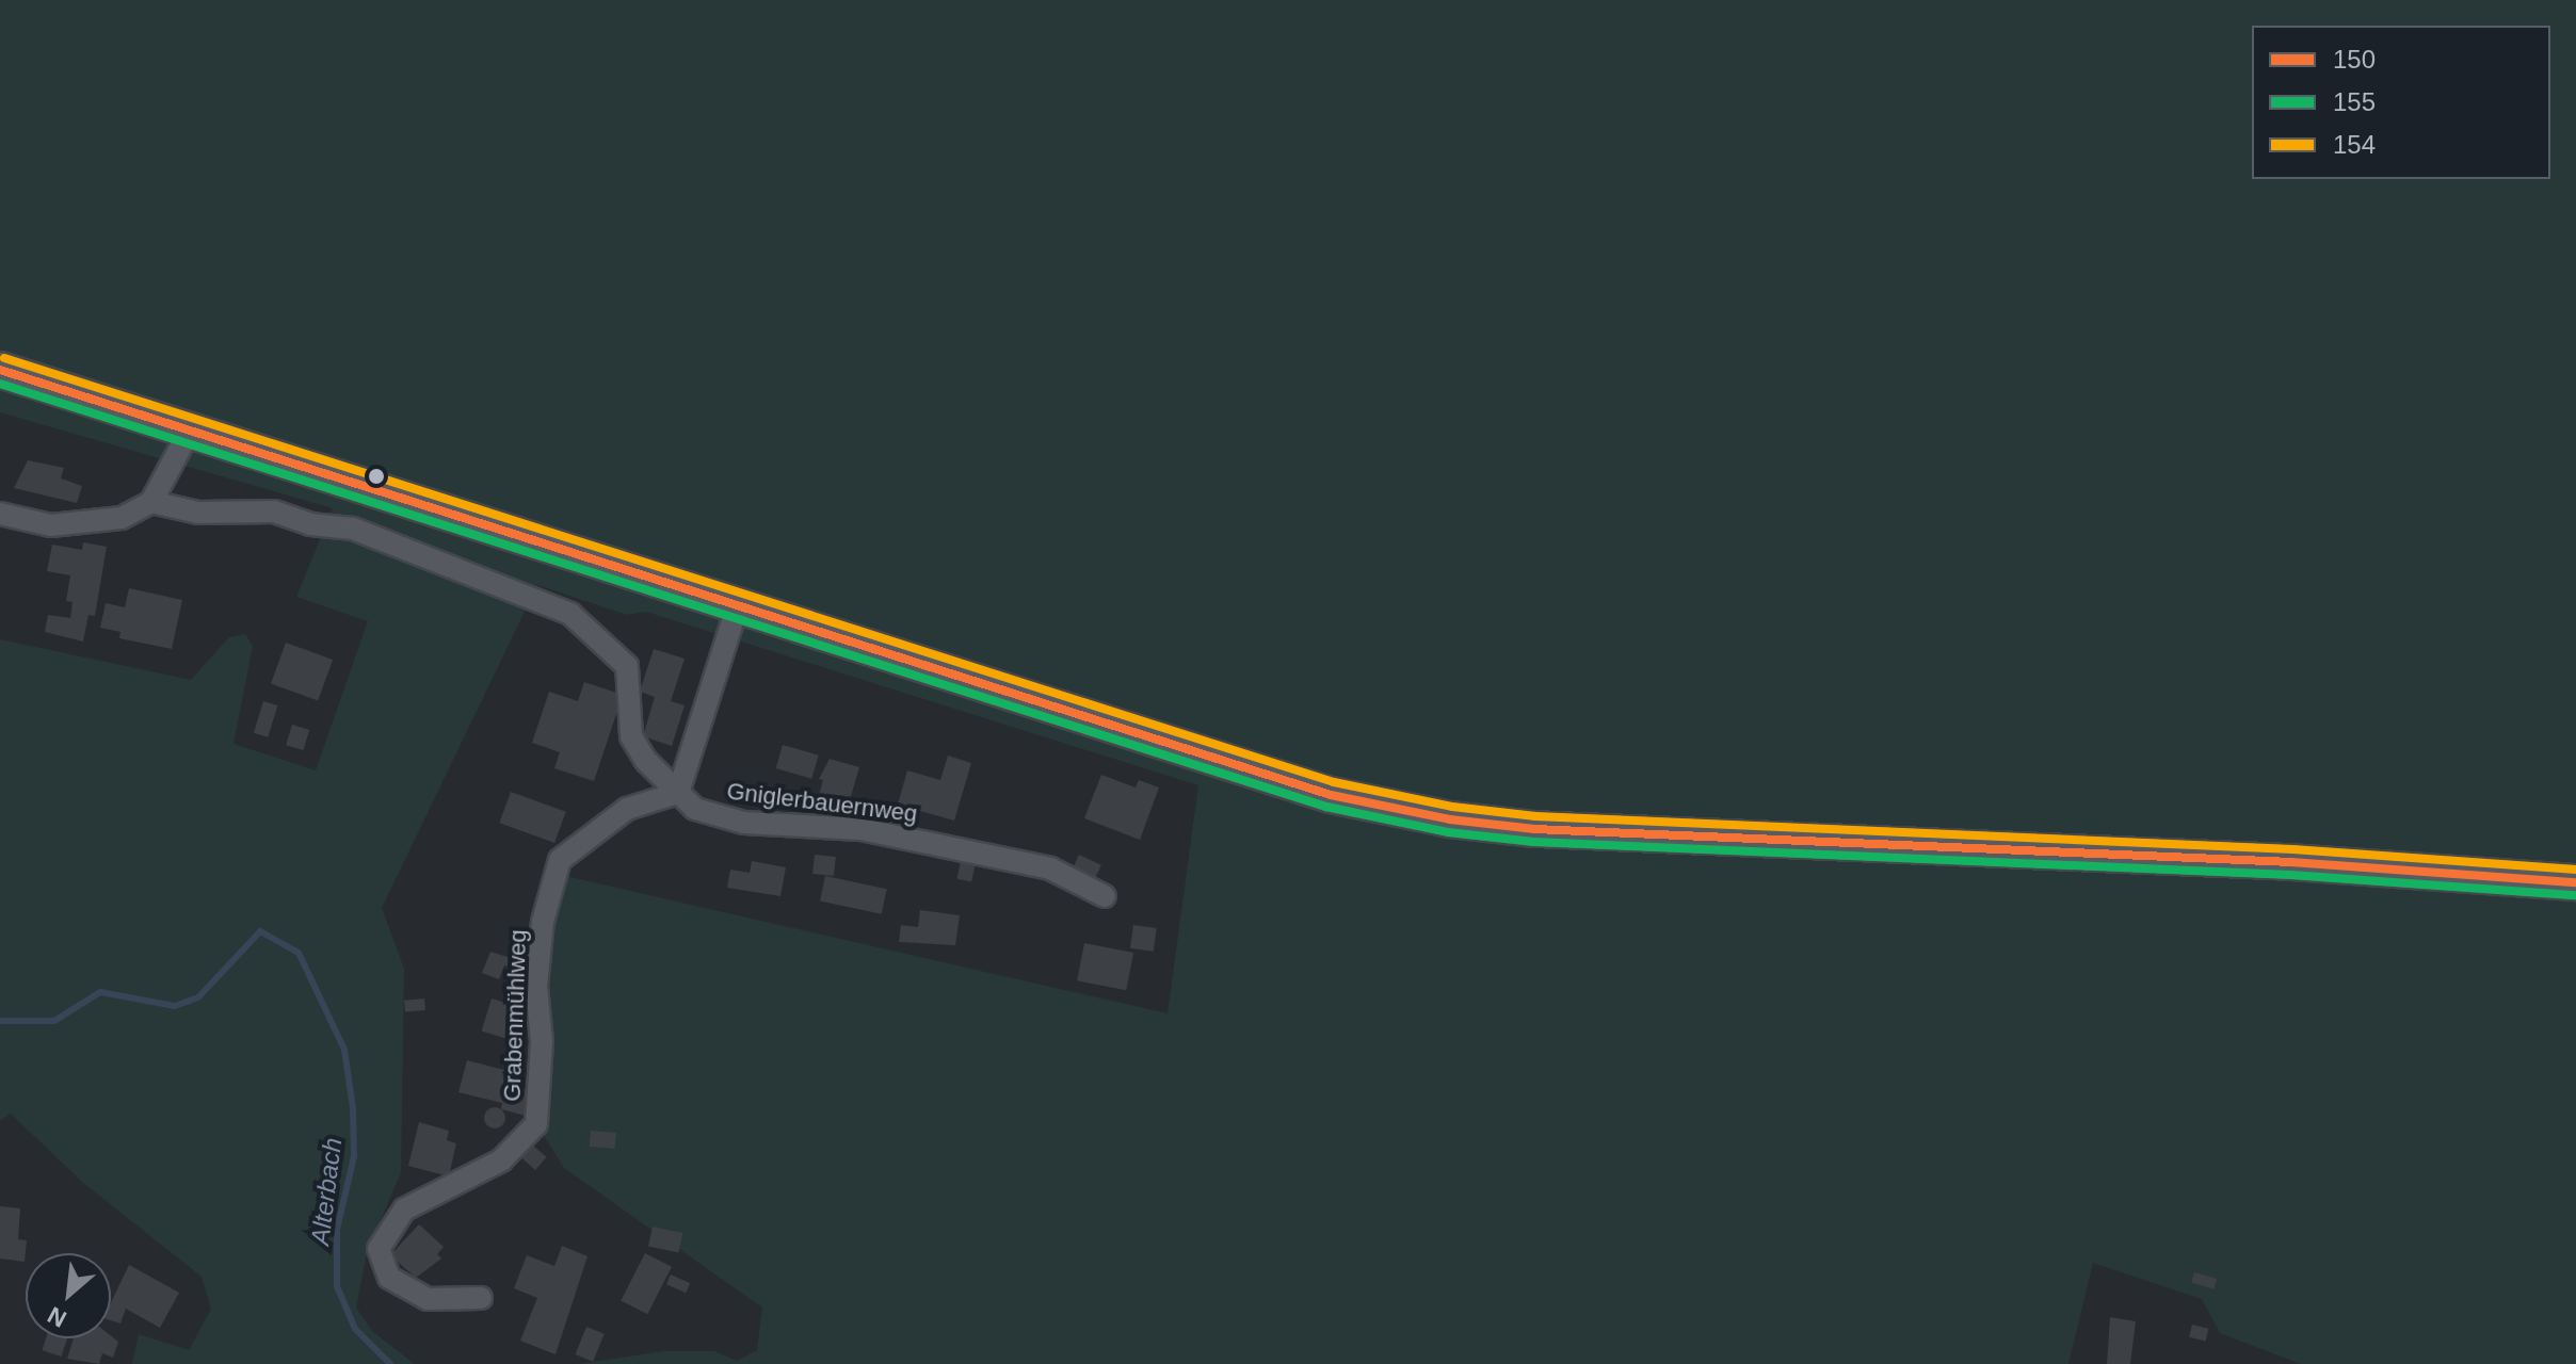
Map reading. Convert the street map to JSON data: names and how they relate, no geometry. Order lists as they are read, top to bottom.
{
  "streets": {
    "street": ["Gniglerbauernweg", "Grabenmühlweg"]
  },
  "crossings": [
    ["Gniglerbauernweg", "Grabenmühlweg"]
  ],
  "water": ["Alterbach"],
  "lines": ["transit line 154", "transit line 150", "transit line 155"],
  "legend": ["150", "155", "154"],
  "north": "bottom left"
}
